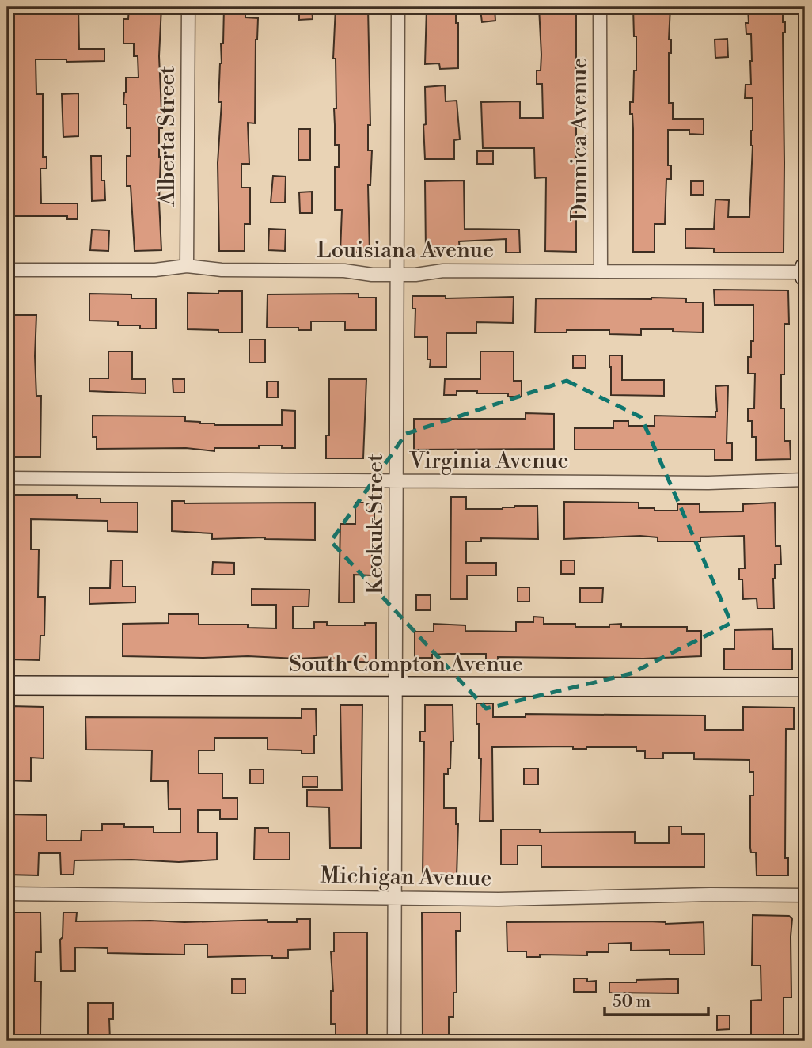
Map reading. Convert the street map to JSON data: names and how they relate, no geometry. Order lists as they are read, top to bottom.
{
  "streets": {
    "street": [
      "Alberta Street",
      "Dunnica Avenue",
      "Louisiana Avenue",
      "Virginia Avenue",
      "Keokuk Street",
      "South Compton Avenue",
      "Michigan Avenue"
    ]
  },
  "crossings": [
    ["Alberta Street", "Louisiana Avenue"],
    ["Dunnica Avenue", "Louisiana Avenue"],
    ["Louisiana Avenue", "Keokuk Street"],
    ["Virginia Avenue", "Keokuk Street"],
    ["Keokuk Street", "South Compton Avenue"],
    ["Keokuk Street", "Michigan Avenue"]
  ],
  "scale_bar": "50 m"
}
